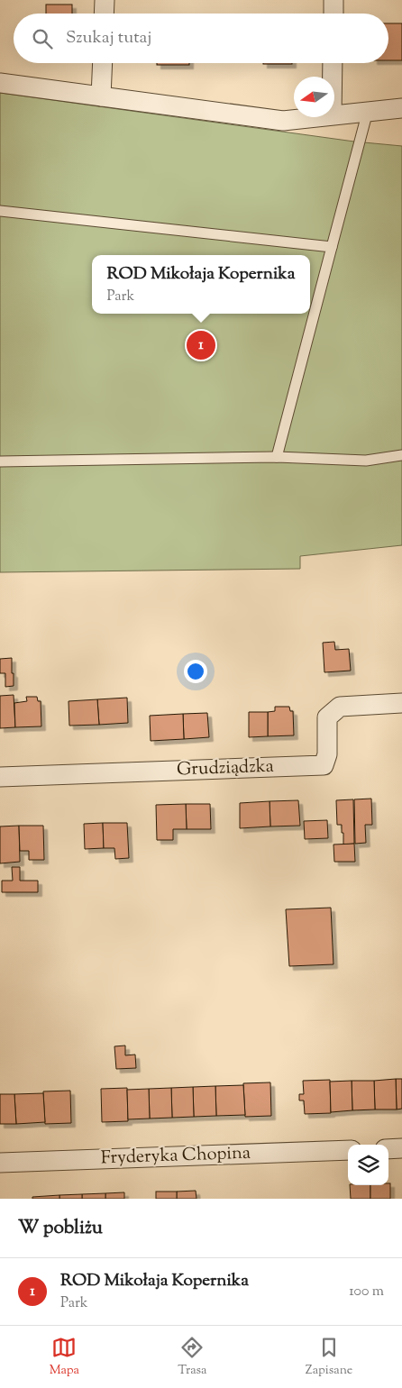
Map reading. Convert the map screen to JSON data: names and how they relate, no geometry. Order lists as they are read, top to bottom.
{
  "streets": {
    "street": ["Grudziądzka", "Fryderyka Chopina"]
  },
  "north": "left",
  "page": {
    "search": "Szukaj tutaj",
    "popup": ["ROD Mikołaja Kopernika", "Park"],
    "pins": "1",
    "heading": "W pobliżu",
    "list": [
      {
        "mark": "1",
        "name": "ROD Mikołaja Kopernika",
        "note": "Park",
        "value": "100 m"
      }
    ],
    "nav": ["Mapa", "Trasa", "Zapisane"]
  }
}
